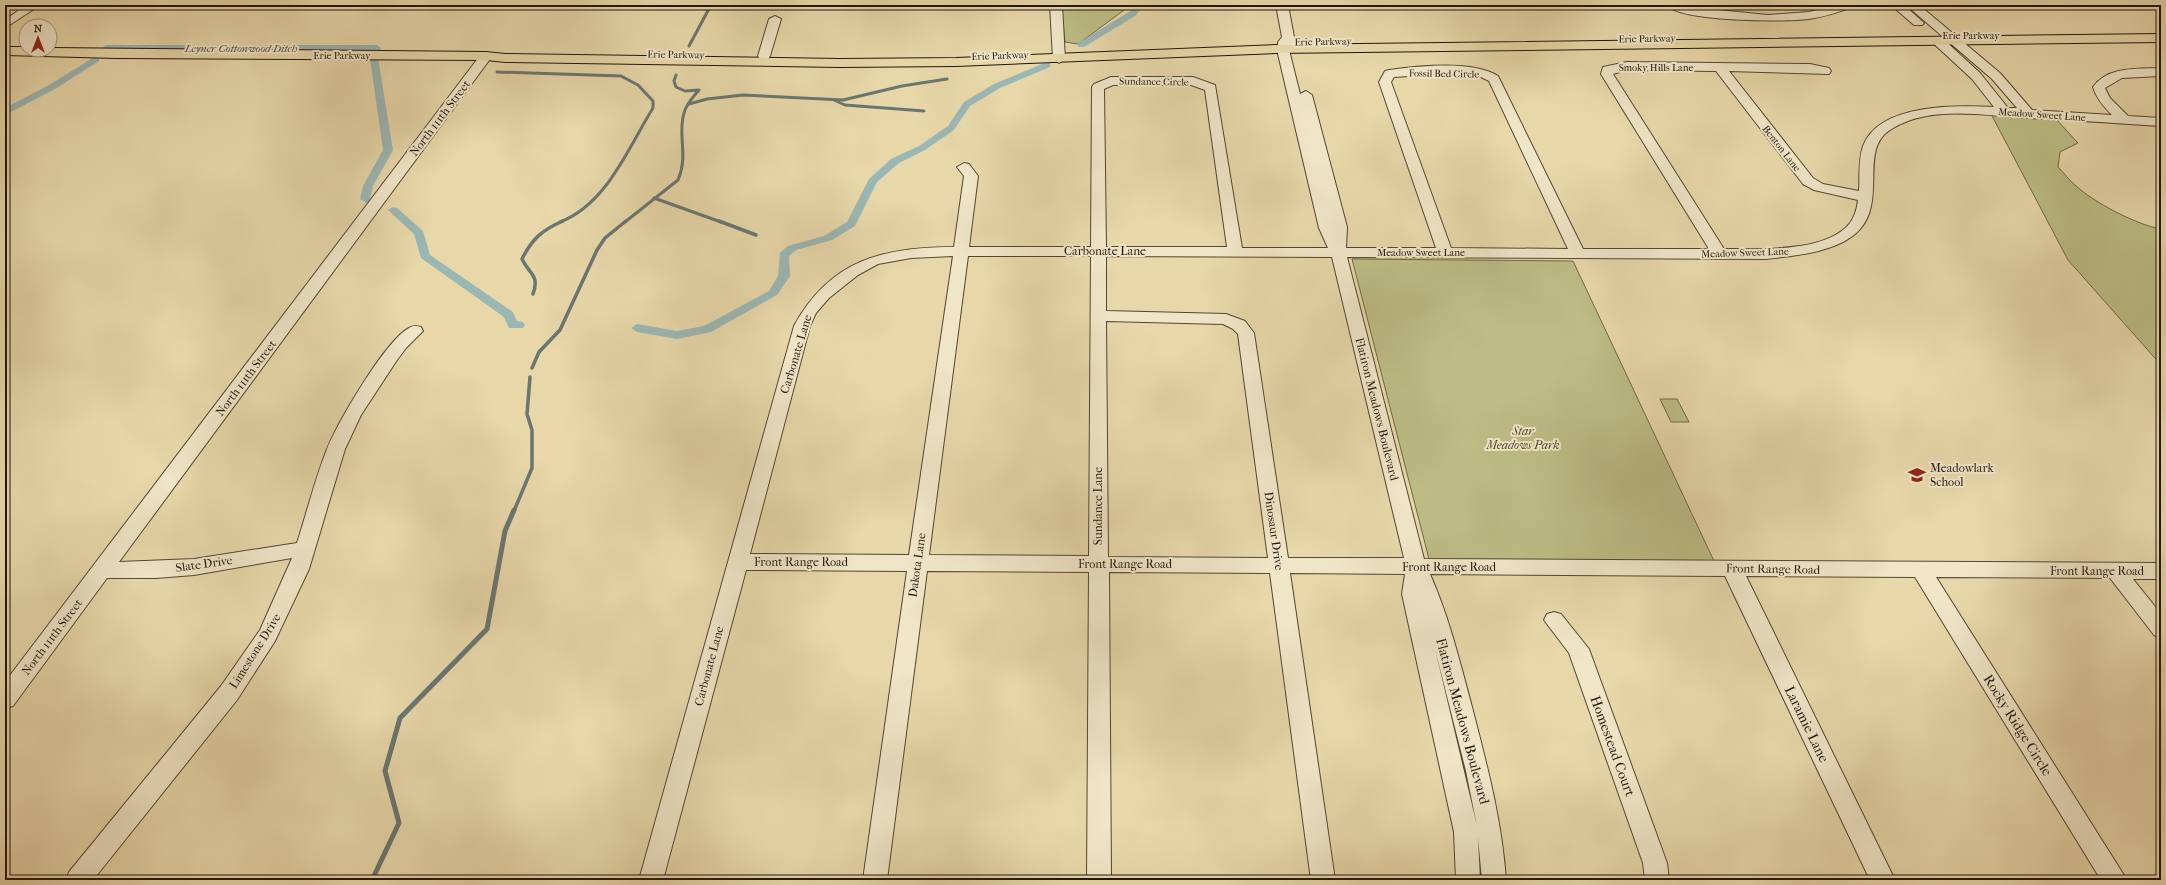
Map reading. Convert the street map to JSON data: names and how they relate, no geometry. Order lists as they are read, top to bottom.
{
  "streets": {
    "main road": ["Erie Parkway"],
    "street": [
      "Smoky Hills Lane",
      "Fossil Bed Circle",
      "Sundance Circle",
      "Meadow Sweet Lane",
      "North 111th Street",
      "Benton Lane",
      "Carbonate Lane",
      "Flatiron Meadows Boulevard",
      "Sundance Lane",
      "Dinosaur Drive",
      "Front Range Road",
      "Slate Drive",
      "Dakota Lane",
      "Limestone Drive",
      "Laramie Lane",
      "Rocky Ridge Circle",
      "Homestead Court"
    ]
  },
  "crossings": [
    ["Erie Parkway", "North 111th Street"],
    ["Erie Parkway", "Flatiron Meadows Boulevard"],
    ["Smoky Hills Lane", "Meadow Sweet Lane"],
    ["Smoky Hills Lane", "Benton Lane"],
    ["Fossil Bed Circle", "Meadow Sweet Lane"],
    ["Sundance Circle", "Carbonate Lane"],
    ["Sundance Circle", "Sundance Lane"],
    ["Meadow Sweet Lane", "Benton Lane"],
    ["Meadow Sweet Lane", "Carbonate Lane"],
    ["Meadow Sweet Lane", "Flatiron Meadows Boulevard"],
    ["North 111th Street", "Slate Drive"],
    ["Carbonate Lane", "Flatiron Meadows Boulevard"],
    ["Carbonate Lane", "Sundance Lane"],
    ["Carbonate Lane", "Front Range Road"],
    ["Carbonate Lane", "Dakota Lane"],
    ["Flatiron Meadows Boulevard", "Front Range Road"],
    ["Sundance Lane", "Dinosaur Drive"],
    ["Sundance Lane", "Front Range Road"],
    ["Dinosaur Drive", "Front Range Road"],
    ["Front Range Road", "Dakota Lane"],
    ["Front Range Road", "Laramie Lane"],
    ["Front Range Road", "Rocky Ridge Circle"],
    ["Slate Drive", "Limestone Drive"]
  ],
  "water": ["Leyner Cottonwood Ditch"],
  "parks": ["Star Meadows Park"],
  "places": {
    "school or university": ["Meadowlark School"]
  },
  "north": "top"
}
